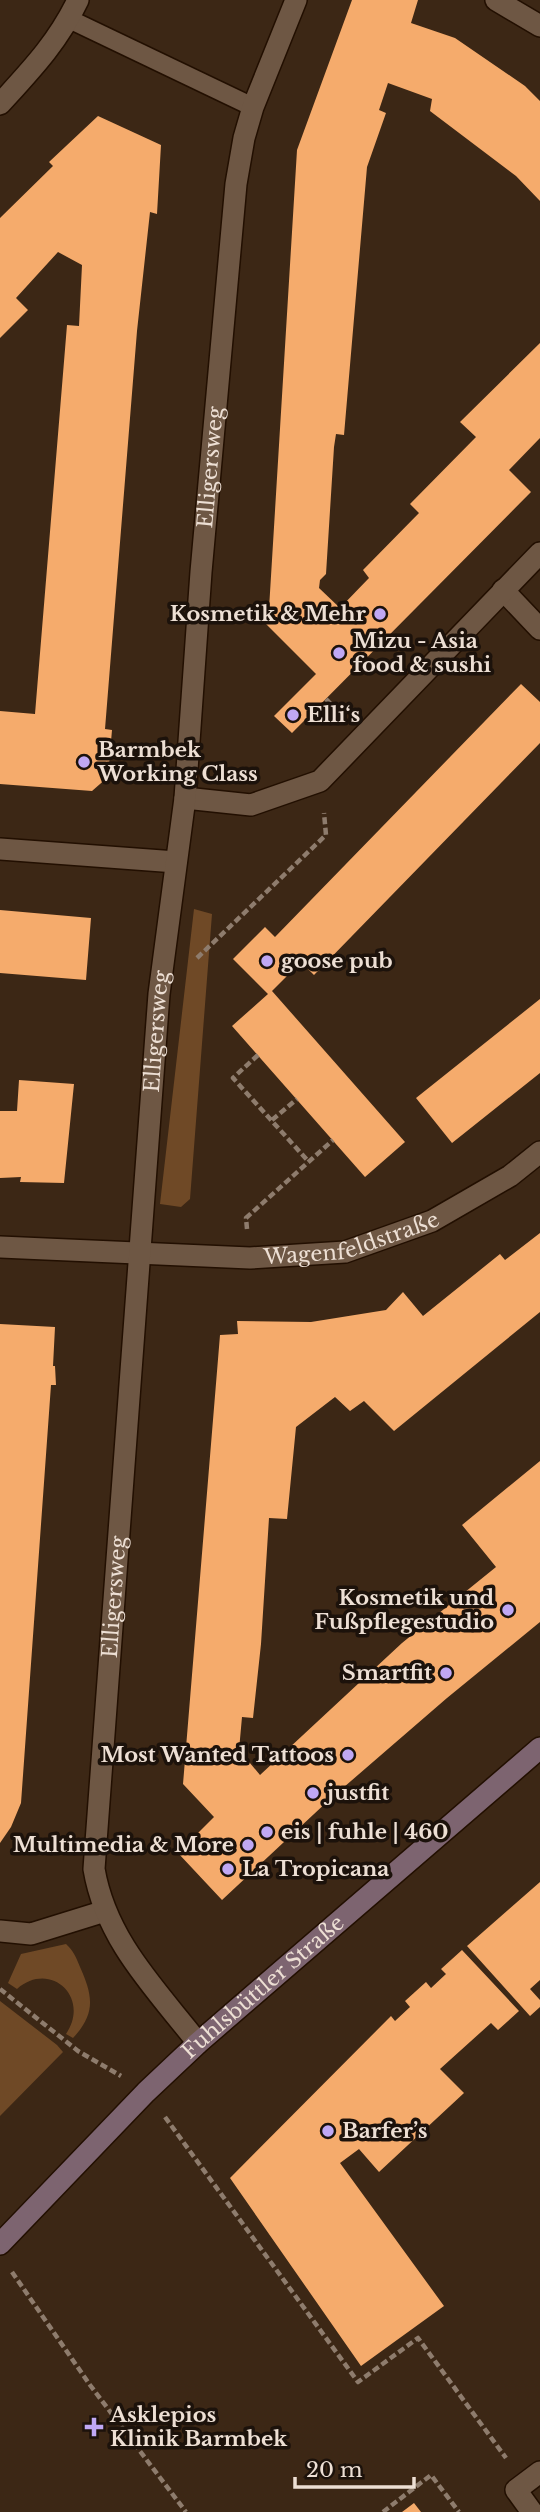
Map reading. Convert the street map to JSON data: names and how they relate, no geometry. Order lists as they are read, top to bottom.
{
  "streets": {
    "main road": ["Fuhlsbüttler Straße"],
    "street": ["Elligersweg", "Wagenfeldstraße"]
  },
  "crossings": [
    ["Elligersweg", "Wagenfeldstraße"],
    ["Elligersweg", "Fuhlsbüttler Straße"]
  ],
  "places": {
    "other": [
      "Kosmetik & Mehr",
      "Mizu - Asia food & sushi",
      "Elli‘s",
      "Barmbek Working Class",
      "goose pub",
      "Kosmetik und Fußpflegestudio",
      "Smartfit",
      "Most Wanted Tattoos",
      "justfit",
      "eis | fuhle | 460",
      "Multimedia & More",
      "La Tropicana",
      "Barfer’s"
    ],
    "health": ["Asklepios Klinik Barmbek"]
  },
  "scale_bar": "20 m"
}
